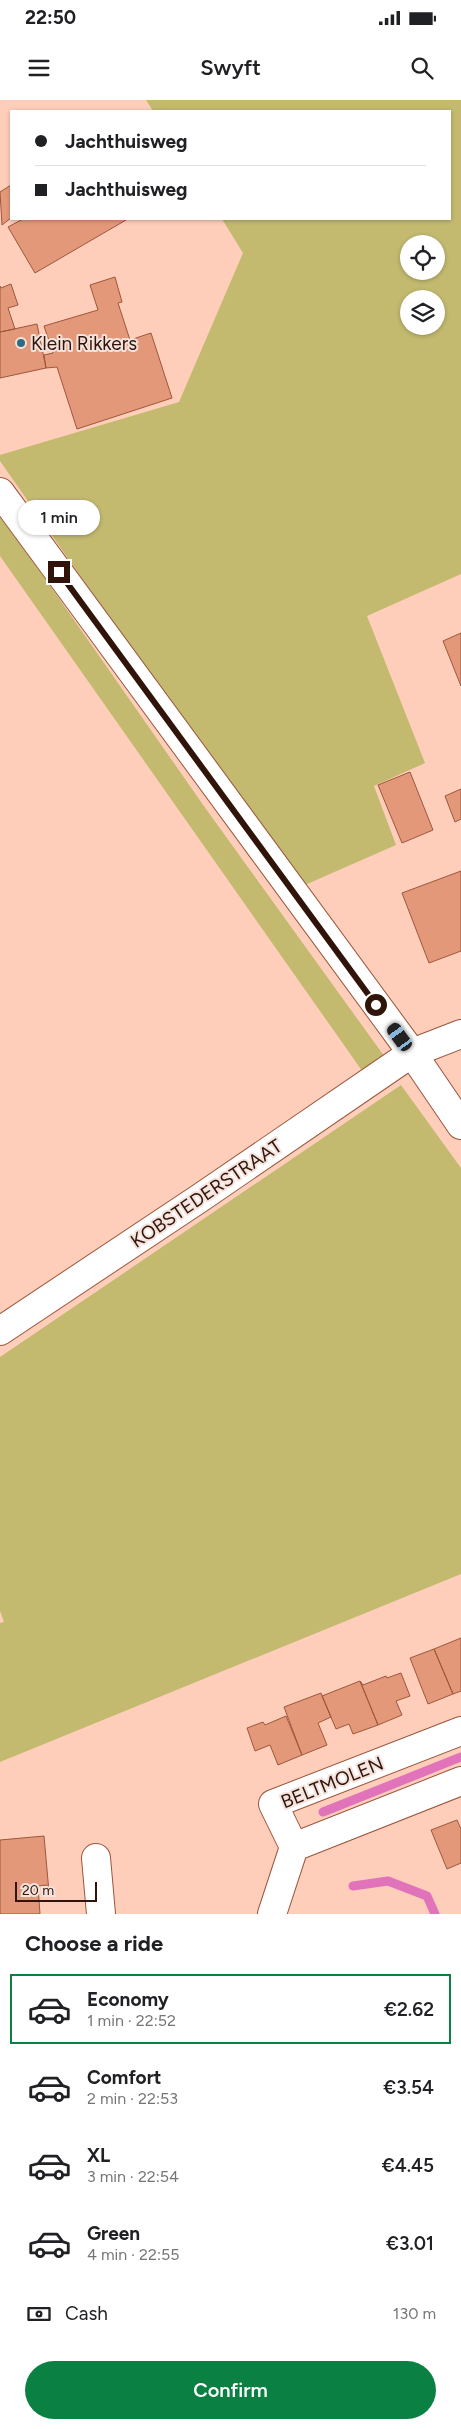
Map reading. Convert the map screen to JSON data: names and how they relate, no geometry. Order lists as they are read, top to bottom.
{
  "streets": {
    "street": ["KOBSTEDERSTRAAT", "BELTMOLEN"]
  },
  "places": ["Klein Rikkers"],
  "scale_bar": "20 m",
  "page": {
    "status": "22:50",
    "header": "Swyft",
    "banner": ["Jachthuisweg", "Jachthuisweg"],
    "bubble": "1 min",
    "scale": "20 m",
    "heading": "Choose a ride",
    "list": [
      {
        "name": "Economy",
        "note": "1 min · 22:52",
        "value": "€2.62"
      },
      {
        "name": "Comfort",
        "note": "2 min · 22:53",
        "value": "€3.54"
      },
      {
        "name": "XL",
        "note": "3 min · 22:54",
        "value": "€4.45"
      },
      {
        "name": "Green",
        "note": "4 min · 22:55",
        "value": "€3.01"
      }
    ],
    "pay": ["Cash", "130 m"],
    "buttons": "Confirm"
  }
}
